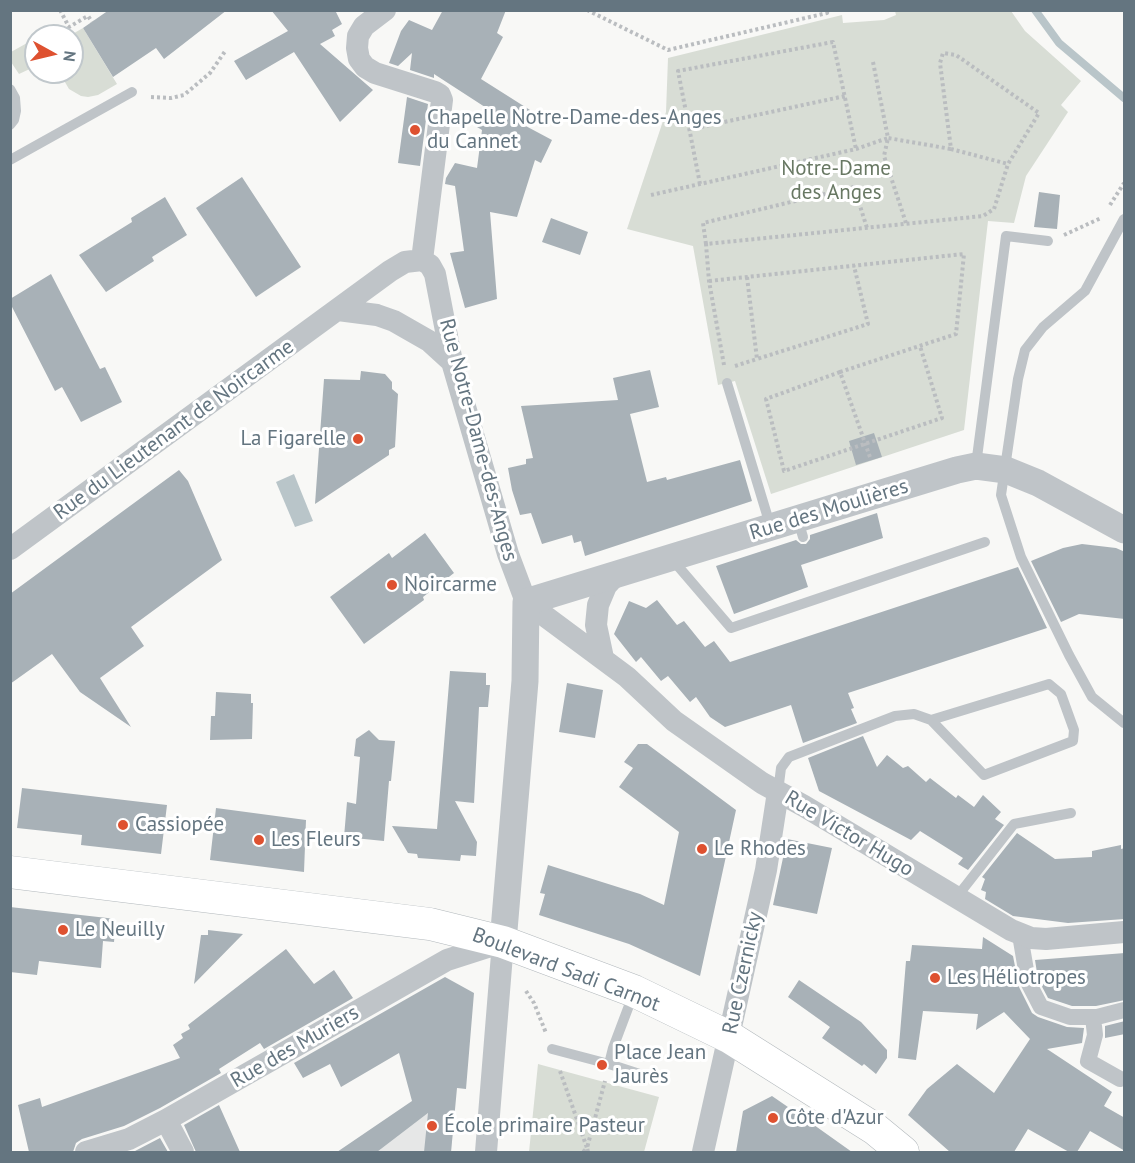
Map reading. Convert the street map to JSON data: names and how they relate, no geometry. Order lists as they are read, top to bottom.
{
  "streets": {
    "main road": ["Boulevard Sadi Carnot"],
    "street": [
      "Rue du Lieutenant de Noircarme",
      "Rue Notre-Dame-des-Anges",
      "Rue des Moulières",
      "Rue Victor Hugo",
      "Rue Czernicky",
      "Rue des Muriers"
    ]
  },
  "crossings": [
    ["Rue du Lieutenant de Noircarme", "Rue Notre-Dame-des-Anges"],
    ["Rue Notre-Dame-des-Anges", "Rue des Moulières"],
    ["Rue Notre-Dame-des-Anges", "Rue Victor Hugo"],
    ["Rue Notre-Dame-des-Anges", "Boulevard Sadi Carnot"],
    ["Rue Notre-Dame-des-Anges", "Rue des Muriers"],
    ["Rue des Moulières", "Rue Victor Hugo"],
    ["Rue Victor Hugo", "Rue Czernicky"],
    ["Boulevard Sadi Carnot", "Rue Czernicky"],
    ["Boulevard Sadi Carnot", "Rue des Muriers"]
  ],
  "parks": ["Notre-Dame des Anges"],
  "places": [
    "Chapelle Notre-Dame-des-Anges du Cannet",
    "La Figarelle",
    "Noircarme",
    "Cassiopée",
    "Les Fleurs",
    "Le Rhodes",
    "Le Neuilly",
    "Les Héliotropes",
    "Place Jean Jaurès",
    "Côte d'Azur",
    "École primaire Pasteur"
  ],
  "north": "right"
}
